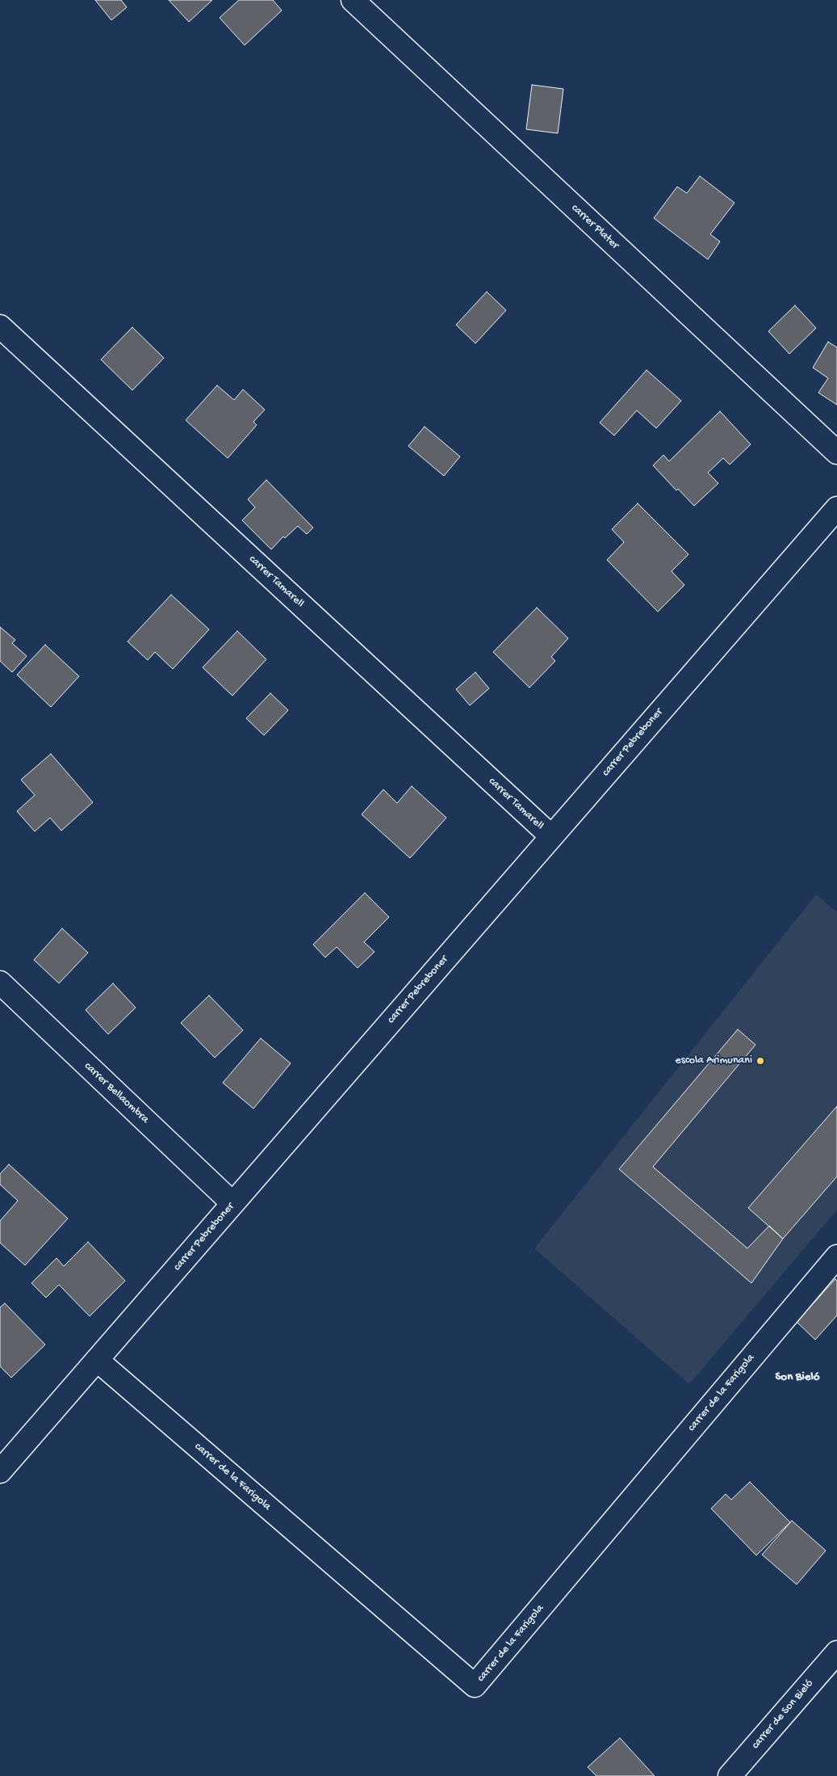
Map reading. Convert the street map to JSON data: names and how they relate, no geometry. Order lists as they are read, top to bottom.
{
  "streets": {
    "street": [
      "carrer Plater",
      "carrer Tamarell",
      "carrer Pebreboner",
      "carrer Bellaombra",
      "carrer de la Farigola",
      "carrer de Son Bieló"
    ]
  },
  "crossings": [
    ["carrer Tamarell", "carrer Pebreboner"],
    ["carrer Pebreboner", "carrer Bellaombra"],
    ["carrer Pebreboner", "carrer de la Farigola"]
  ],
  "districts": ["Son Bieló"],
  "places": ["escola Arimunani"]
}
